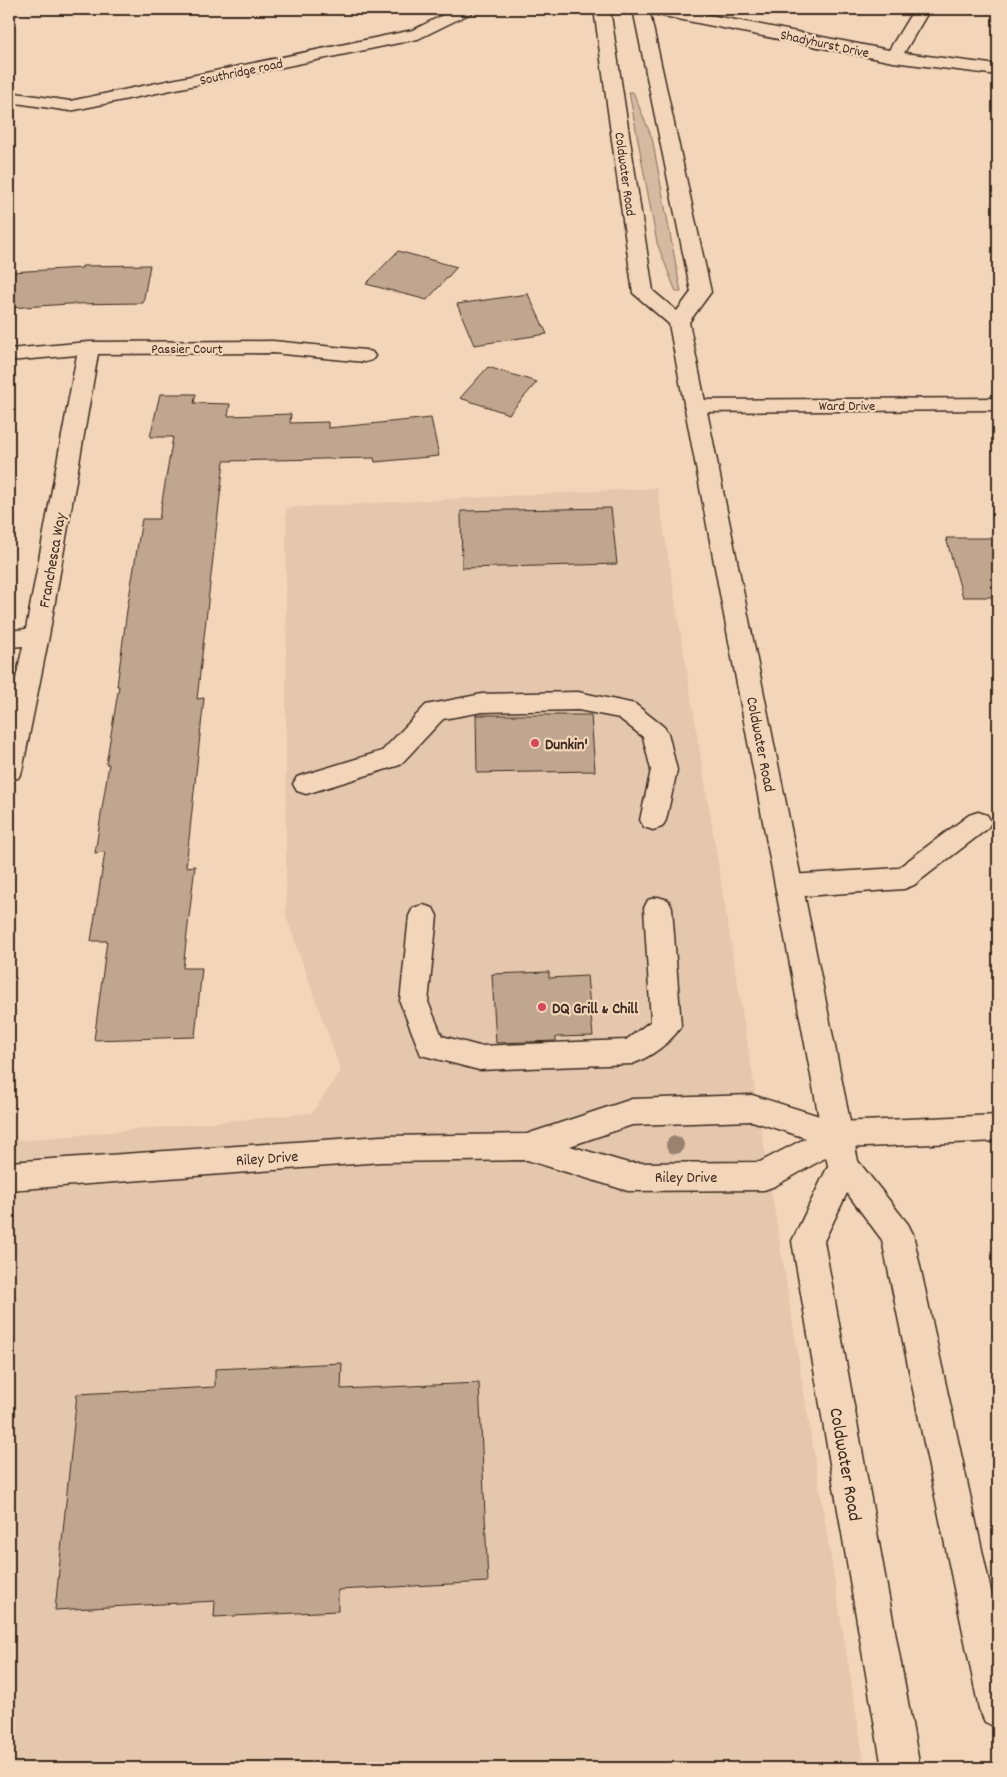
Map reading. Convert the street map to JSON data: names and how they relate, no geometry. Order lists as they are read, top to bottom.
{
  "streets": {
    "street": [
      "Shadyhurst Drive",
      "Southridge road",
      "Coldwater Road",
      "Passier Court",
      "Ward Drive",
      "Franchesca Way",
      "Riley Drive"
    ]
  },
  "crossings": [
    ["Coldwater Road", "Ward Drive"],
    ["Coldwater Road", "Riley Drive"],
    ["Passier Court", "Franchesca Way"]
  ],
  "places": ["Dunkin'", "DQ Grill & Chill"]
}
